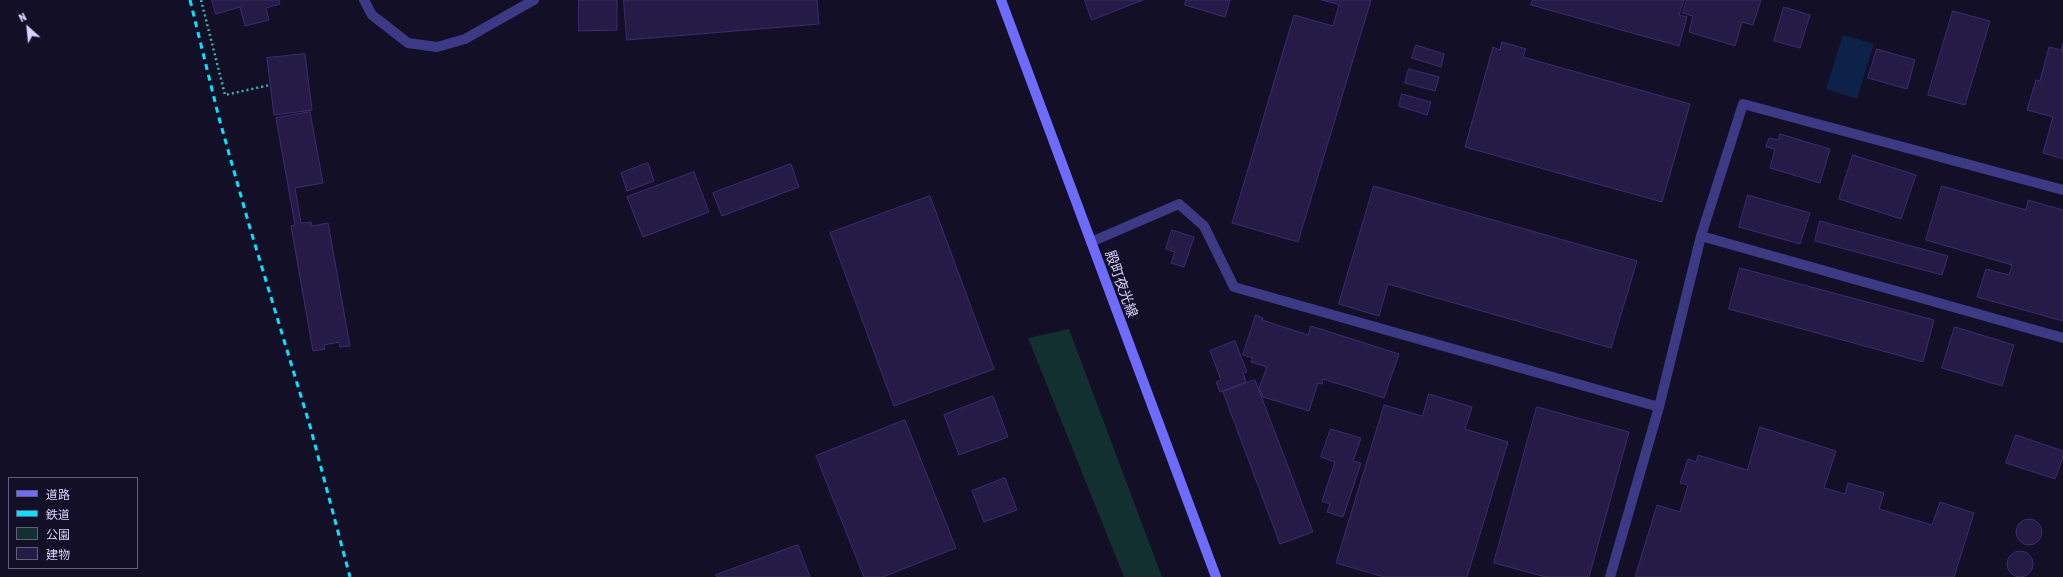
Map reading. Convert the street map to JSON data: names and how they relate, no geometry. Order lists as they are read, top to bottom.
{
  "streets": {
    "street": ["殿町夜光線"]
  },
  "legend": [
    "道路",
    "鉄道",
    "公園",
    "建物"
  ],
  "north": "top left"
}
